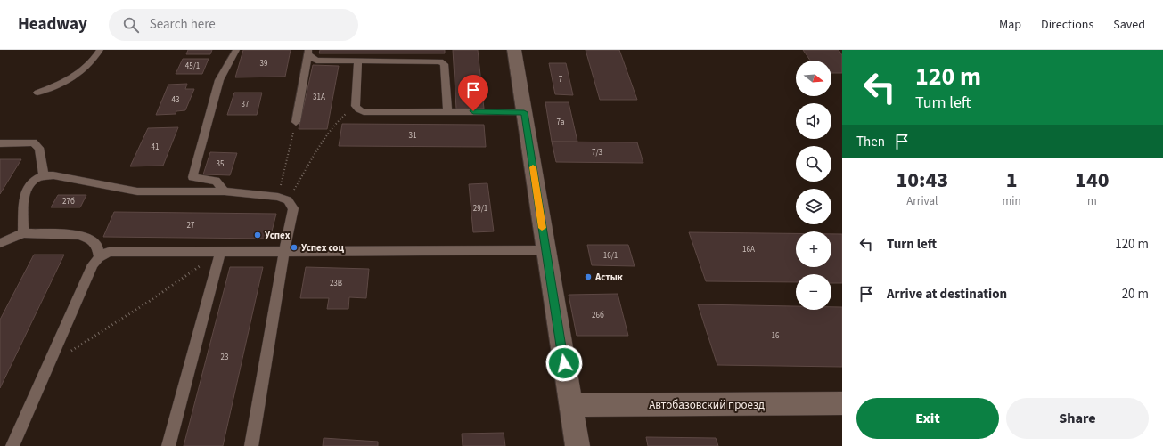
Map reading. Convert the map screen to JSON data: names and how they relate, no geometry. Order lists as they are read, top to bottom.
{
  "streets": {
    "street": ["Автобазовский проезд"]
  },
  "places": ["Успех", "Успех соц", "Астык"],
  "house_numbers": [
    "39",
    "45/1",
    "7",
    "31А",
    "43",
    "37",
    "7а",
    "31",
    "41",
    "7/3",
    "35",
    "27б",
    "29/1",
    "27",
    "16А",
    "16/1",
    "23В",
    "26б",
    "16",
    "23"
  ],
  "north": "right",
  "page": {
    "header": "Headway",
    "search": "Search here",
    "nav": ["Map", "Directions", "Saved"],
    "turn": ["120 m", "Turn left"],
    "map_buttons": ["+", "−"],
    "then": "Then",
    "eta": [
      "10:43",
      "Arrival",
      "1",
      "min",
      "140",
      "m"
    ],
    "list": [
      {
        "name": "Turn left",
        "value": "120 m"
      },
      {
        "name": "Arrive at destination",
        "value": "20 m"
      }
    ],
    "buttons": ["Exit", "Share"]
  }
}
